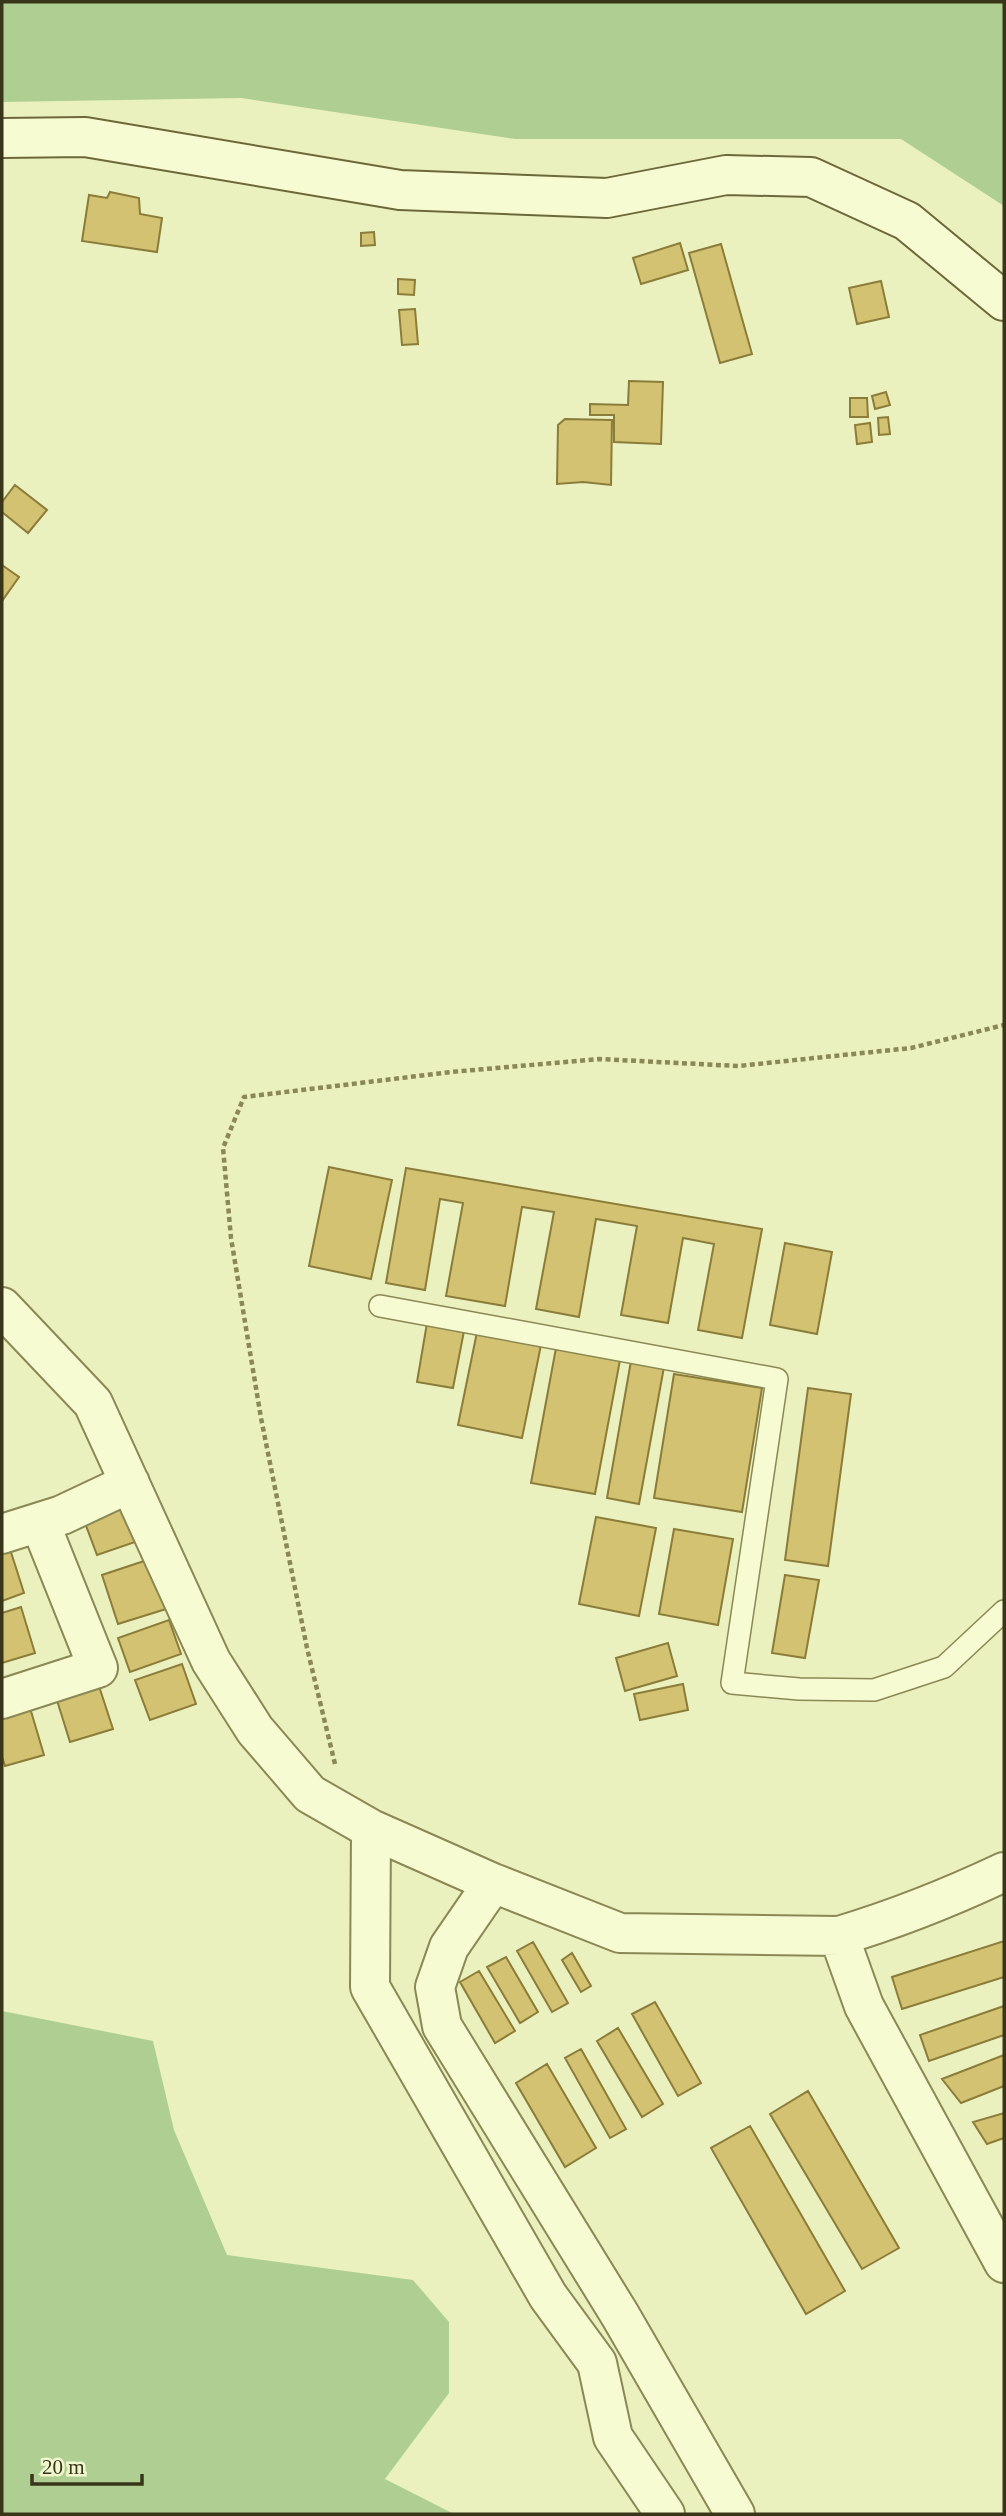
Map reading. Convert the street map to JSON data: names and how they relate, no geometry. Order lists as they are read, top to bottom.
{
  "scale_bar": "20 m"
}
